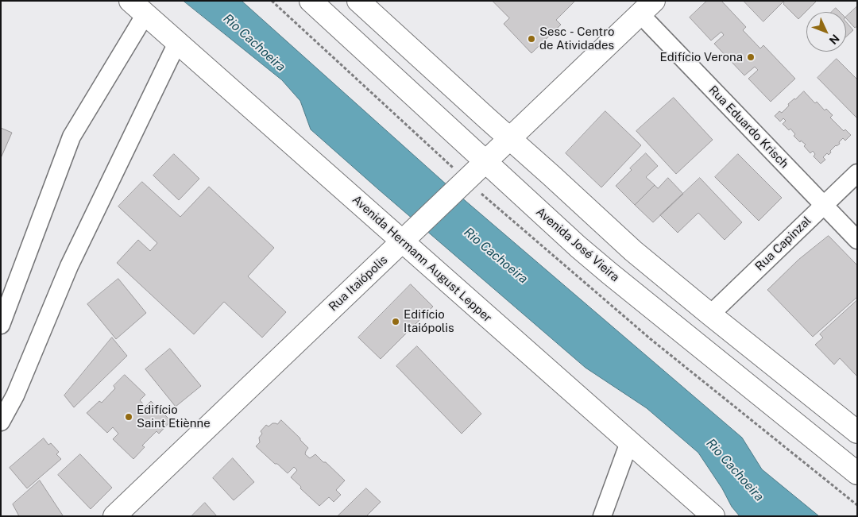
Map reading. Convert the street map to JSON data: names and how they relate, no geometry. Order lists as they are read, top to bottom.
{
  "streets": {
    "main road": ["Avenida José Vieira", "Avenida Hermann August Lepper", "Rua Itaiópolis"],
    "street": ["Rua Eduardo Krisch", "Rua Capinzal"]
  },
  "crossings": [
    ["Rua Eduardo Krisch", "Rua Capinzal"],
    ["Rua Eduardo Krisch", "Rua Itaiópolis"],
    ["Avenida José Vieira", "Rua Itaiópolis"],
    ["Avenida Hermann August Lepper", "Rua Itaiópolis"]
  ],
  "water": ["Rio Cachoeira"],
  "places": [
    "Sesc - Centro de Atividades",
    "Edifício Verona",
    "Edifício Itaiópolis",
    "Edifício Saint Etiènne"
  ],
  "north": "bottom right"
}
